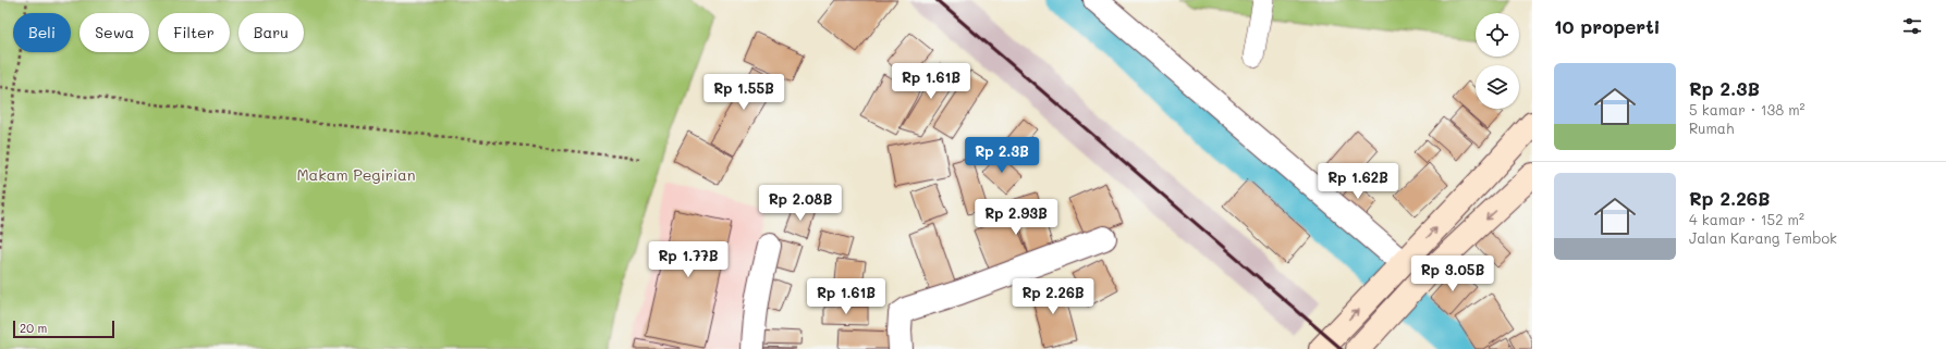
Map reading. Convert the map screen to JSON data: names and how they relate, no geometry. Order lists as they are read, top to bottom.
{
  "parks": ["Makam Pegirian"],
  "scale_bar": "20 m",
  "page": {
    "heading": "10 properti",
    "chip": [
      "Beli",
      "Sewa",
      "Filter",
      "Baru"
    ],
    "list": [
      {
        "name": "Rp 2.3B",
        "note": "5 kamar · 138 m² · Rumah"
      },
      {
        "name": "Rp 2.26B",
        "note": "4 kamar · 152 m² · Jalan Karang Tembok"
      }
    ],
    "price": [
      "Rp 1.61B",
      "Rp 1.55B",
      "Rp 2.3B",
      "Rp 1.62B",
      "Rp 2.08B",
      "Rp 2.93B",
      "Rp 1.77B",
      "Rp 3.05B",
      "Rp 1.61B",
      "Rp 2.26B"
    ],
    "scale": "20 m"
  }
}
